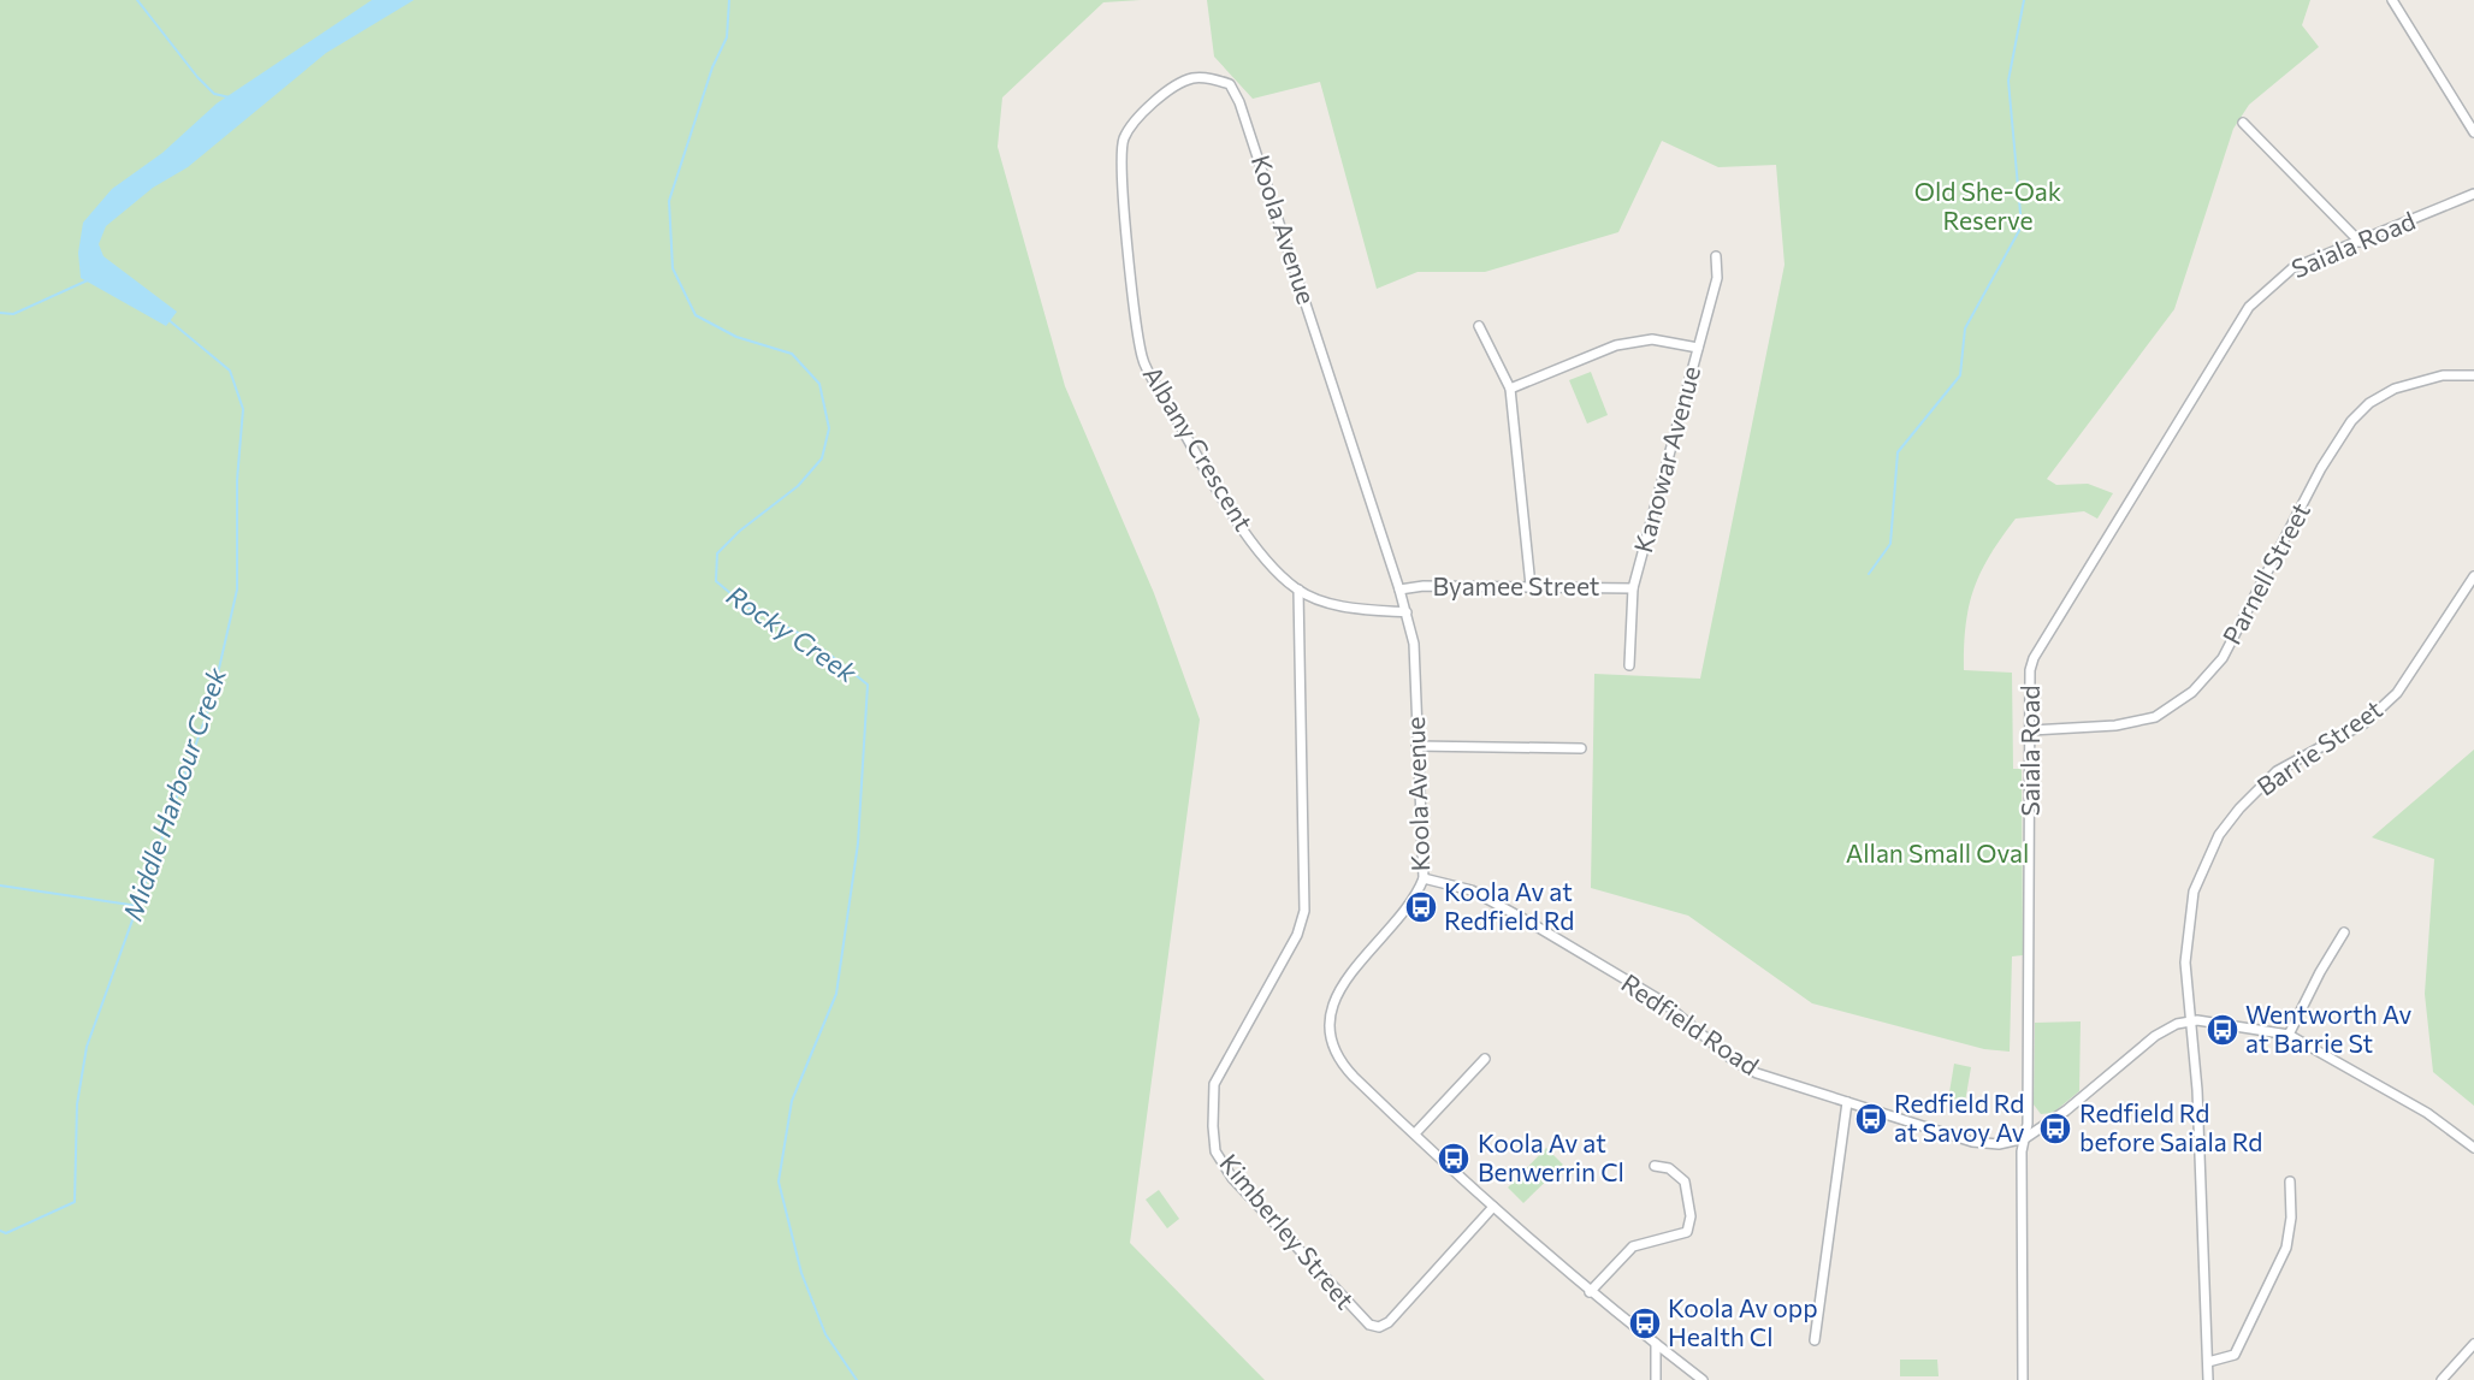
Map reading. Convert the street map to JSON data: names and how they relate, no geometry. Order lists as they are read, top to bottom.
{
  "streets": {
    "street": [
      "Koola Avenue",
      "Saiala Road",
      "Albany Crescent",
      "Kanowar Avenue",
      "Parnell Street",
      "Byamee Street",
      "Barrie Street",
      "Redfield Road",
      "Kimberley Street"
    ]
  },
  "crossings": [
    ["Koola Avenue", "Albany Crescent"],
    ["Koola Avenue", "Byamee Street"],
    ["Koola Avenue", "Redfield Road"],
    ["Koola Avenue", "Kimberley Street"],
    ["Saiala Road", "Parnell Street"],
    ["Saiala Road", "Redfield Road"],
    ["Albany Crescent", "Kimberley Street"],
    ["Kanowar Avenue", "Byamee Street"],
    ["Barrie Street", "Redfield Road"]
  ],
  "water": ["Rocky Creek", "Middle Harbour Creek"],
  "parks": ["Old She-Oak Reserve", "Allan Small Oval"],
  "places": {
    "bus stop": [
      "Koola Av at Redfield Rd",
      "Wentworth Av at Barrie St",
      "Redfield Rd at Savoy Av",
      "Redfield Rd before Saiala Rd",
      "Koola Av at Benwerrin Cl",
      "Koola Av opp Health Cl"
    ]
  }
}
